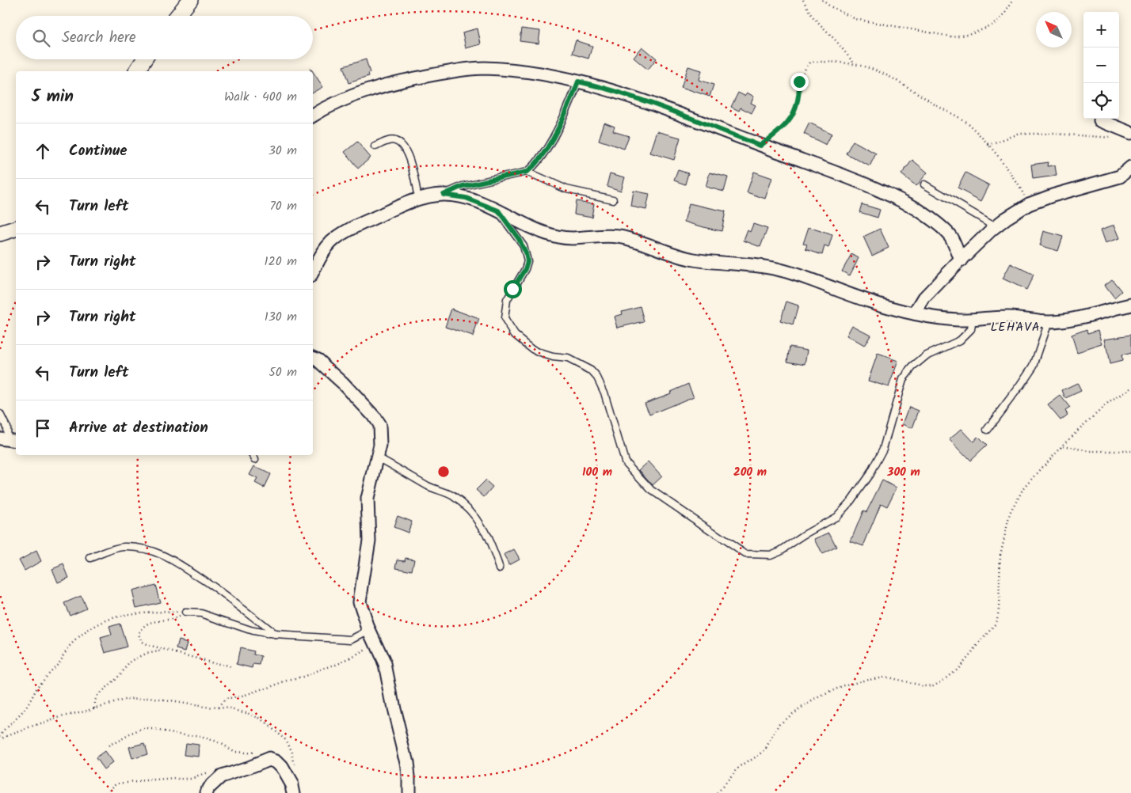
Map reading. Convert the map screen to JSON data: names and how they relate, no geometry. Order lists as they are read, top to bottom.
{
  "districts": ["LEHAVA"],
  "north": "top left",
  "page": {
    "map_buttons": ["+", "−"],
    "search": "Search here",
    "heading": ["5 min", "Walk · 400 m"],
    "list": [
      ["Continue", "30 m"],
      ["Turn left", "70 m"],
      ["Turn right", "120 m"],
      ["Turn right", "130 m"],
      ["Turn left", "50 m"],
      "Arrive at destination"
    ]
  },
  "rings": ["100 m", "200 m", "300 m"]
}
